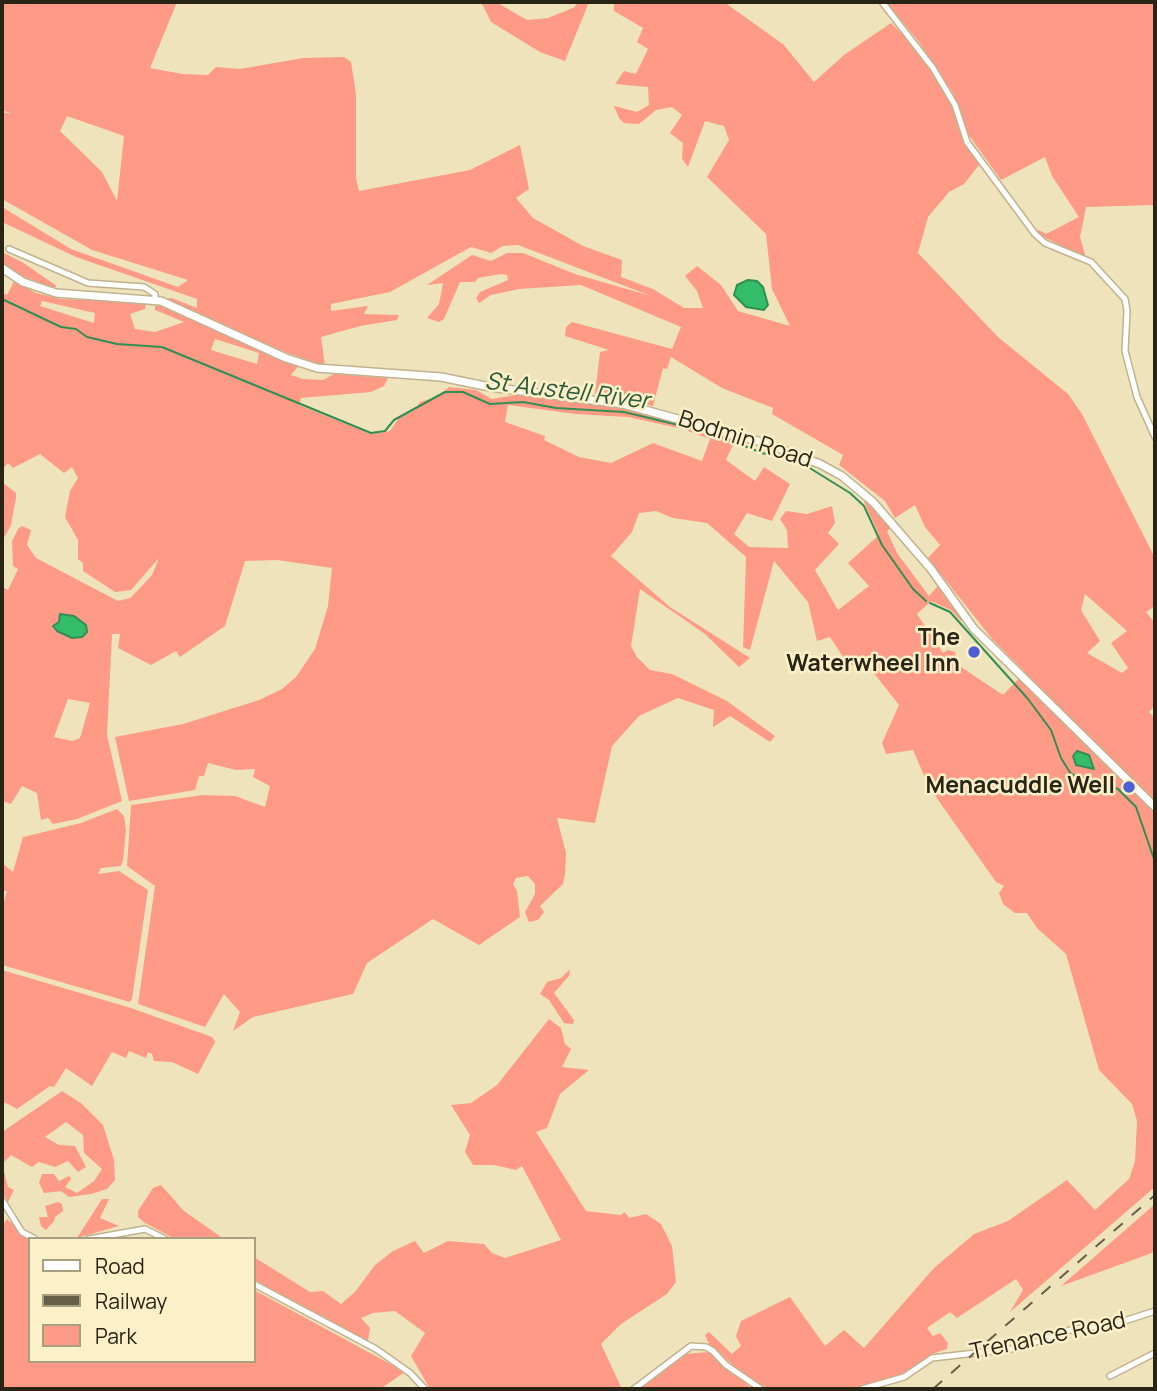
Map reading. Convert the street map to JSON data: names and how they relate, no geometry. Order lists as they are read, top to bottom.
{
  "streets": {
    "main road": ["Bodmin Road"],
    "street": ["Trenance Road"]
  },
  "water": ["St Austell River"],
  "places": ["The Waterwheel Inn", "Menacuddle Well"],
  "legend": ["Road", "Railway", "Park"]
}
